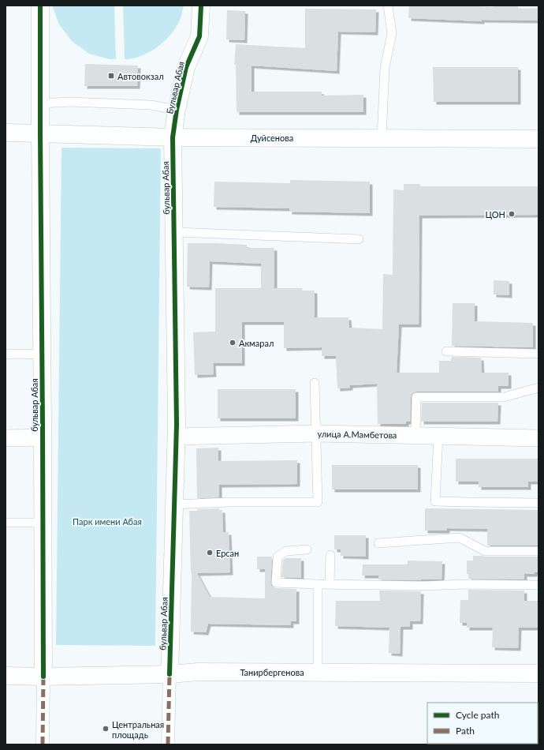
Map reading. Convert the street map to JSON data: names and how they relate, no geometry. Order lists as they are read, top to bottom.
{
  "streets": {
    "street": [
      "Бульвар Абая",
      "Дуйсенова",
      "бульвар Абая",
      "улица А.Мамбетова",
      "Танирбергенова"
    ]
  },
  "crossings": [
    ["Бульвар Абая", "Дуйсенова"],
    ["Бульвар Абая", "бульвар Абая"],
    ["Дуйсенова", "бульвар Абая"],
    ["бульвар Абая", "улица А.Мамбетова"],
    ["бульвар Абая", "Танирбергенова"]
  ],
  "parks": ["Парк имени Абая"],
  "places": {
    "transit": ["Автовокзал"],
    "other": [
      "ЦОН",
      "Акмарал",
      "Ерсан",
      "Центральная площадь"
    ]
  },
  "legend": ["Cycle path", "Path"]
}
